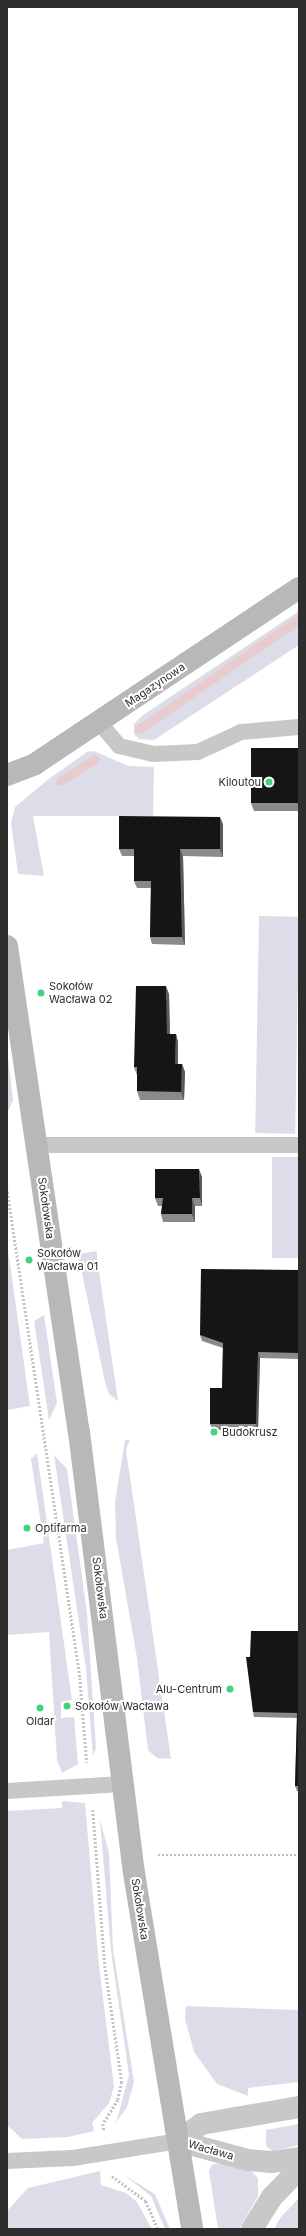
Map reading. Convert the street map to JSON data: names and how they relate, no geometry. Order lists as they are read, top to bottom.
{
  "streets": {
    "street": ["Magazynowa", "Sokołowska", "Wacława"]
  },
  "crossings": [
    ["Sokołowska", "Wacława"]
  ],
  "places": [
    "Kiloutou",
    "Sokołów Wacława 02",
    "Sokołów Wacława 01",
    "Budokrusz",
    "Optifarma",
    "Alu-Centrum",
    "Sokołów Wacława",
    "Oldar"
  ]
}
